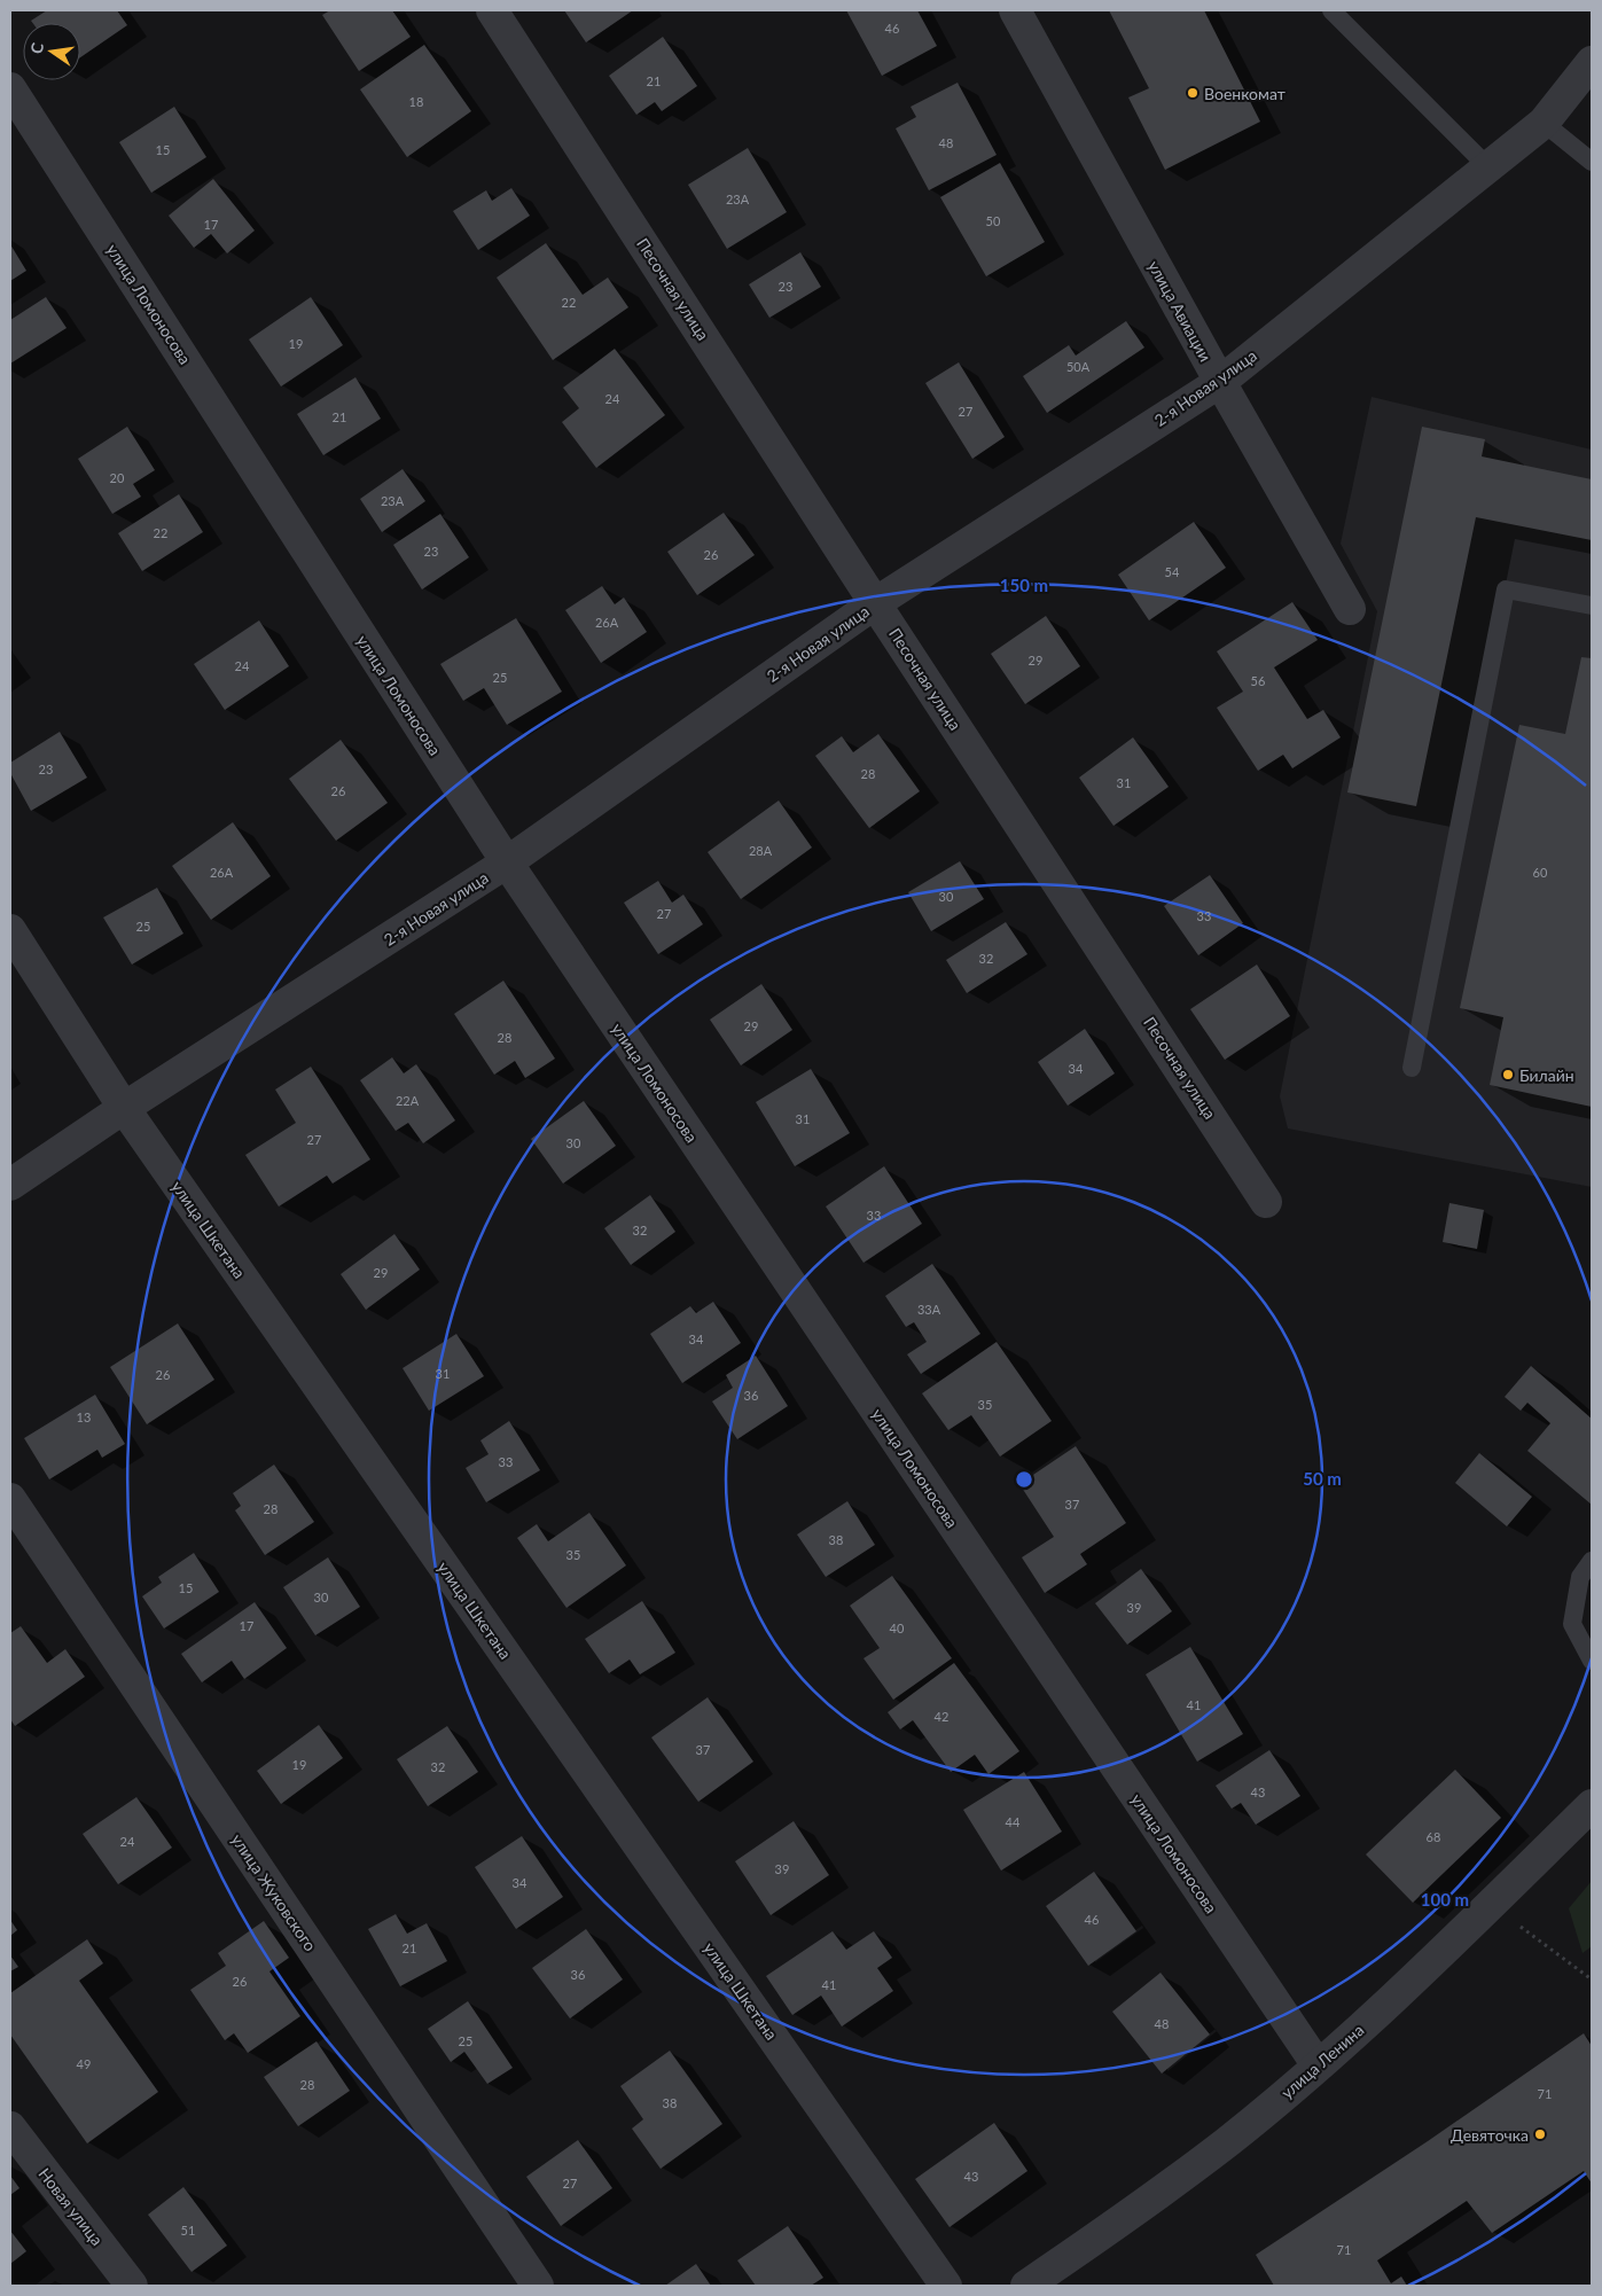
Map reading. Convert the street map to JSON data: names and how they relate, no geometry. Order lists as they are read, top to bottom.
{
  "streets": {
    "street": [
      "Песочная улица",
      "улица Ломоносова",
      "улица Авиации",
      "2-я Новая улица",
      "улица Шкетана",
      "улица Жуковского",
      "улица Ленина",
      "Новая улица"
    ]
  },
  "crossings": [
    ["Песочная улица", "2-я Новая улица"],
    ["улица Ломоносова", "2-я Новая улица"],
    ["улица Ломоносова", "улица Ленина"],
    ["улица Авиации", "2-я Новая улица"],
    ["2-я Новая улица", "улица Шкетана"]
  ],
  "places": ["Военкомат", "Билайн", "Девяточка"],
  "house_numbers": [
    "46",
    "21",
    "18",
    "48",
    "15",
    "23А",
    "50",
    "17",
    "23",
    "22",
    "19",
    "50А",
    "24",
    "27",
    "21",
    "20",
    "23А",
    "22",
    "23",
    "26",
    "54",
    "26А",
    "29",
    "24",
    "25",
    "56",
    "23",
    "28",
    "31",
    "26",
    "28А",
    "26А",
    "60",
    "30",
    "27",
    "33",
    "25",
    "32",
    "29",
    "28",
    "34",
    "22А",
    "31",
    "27",
    "30",
    "33",
    "32",
    "29",
    "33А",
    "34",
    "31",
    "26",
    "36",
    "35",
    "13",
    "33",
    "37",
    "28",
    "38",
    "35",
    "15",
    "30",
    "39",
    "17",
    "40",
    "41",
    "42",
    "37",
    "19",
    "32",
    "43",
    "44",
    "68",
    "24",
    "39",
    "34",
    "46",
    "21",
    "36",
    "26",
    "41",
    "48",
    "25",
    "49",
    "28",
    "71",
    "38",
    "43",
    "27",
    "51",
    "71"
  ],
  "north": "left",
  "rings": ["150 m", "50 m", "100 m"]
}
